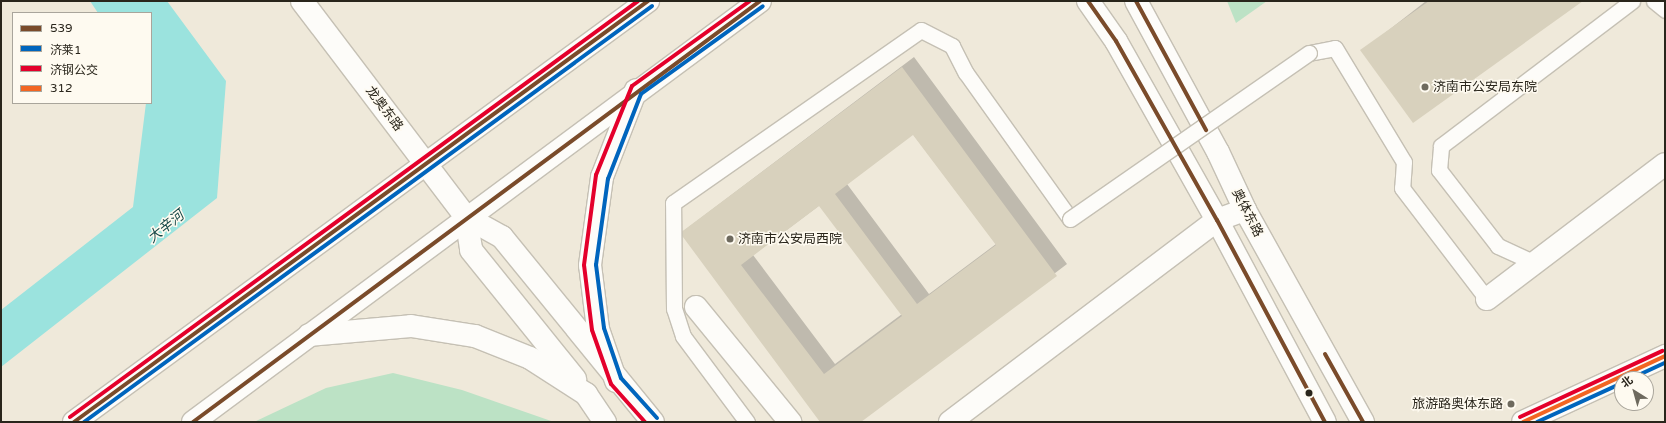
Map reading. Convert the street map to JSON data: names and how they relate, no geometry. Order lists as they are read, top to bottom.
{
  "streets": {
    "main road": ["龙奥东路", "奥体东路"]
  },
  "water": ["大辛河"],
  "places": ["济南市公安局东院", "济南市公安局西院", "旅游路奥体东路"],
  "lines": [
    "transit line 539",
    "transit line 济钢公交",
    "transit line 济莱1",
    "transit line 312"
  ],
  "legend": [
    "539",
    "济莱1",
    "济钢公交",
    "312"
  ],
  "north": "top left"
}
